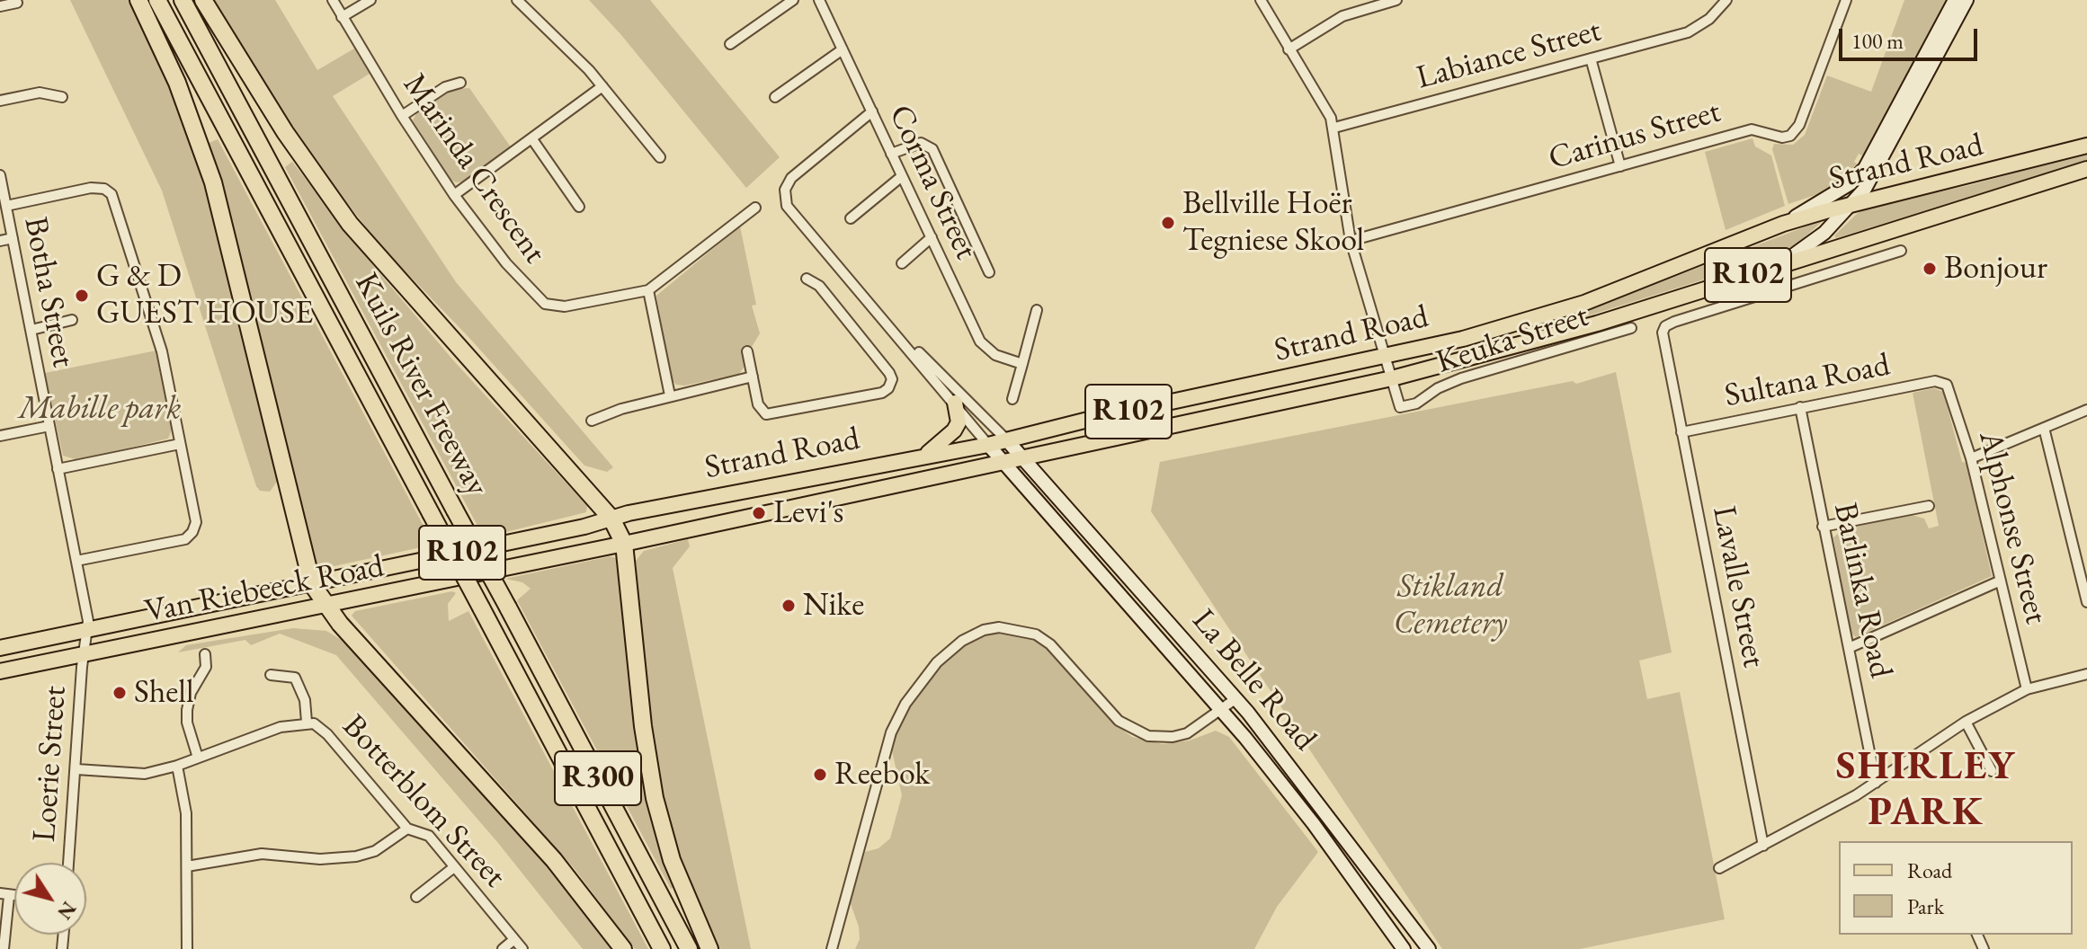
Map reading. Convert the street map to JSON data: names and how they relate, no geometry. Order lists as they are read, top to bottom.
{
  "streets": {
    "highway": ["Kuils River Freeway", "R300"],
    "main road": [
      "Strand Road",
      "R102",
      "Van Riebeeck Road",
      "La Belle Road"
    ],
    "street": [
      "Labiance Street",
      "Carinus Street",
      "Marinda Crescent",
      "Corma Street",
      "Botha Street",
      "Keuka Street",
      "Sultana Road",
      "Alphonse Street",
      "Lavalle Street",
      "Barlinka Road",
      "Loerie Street",
      "Botterblom Street"
    ]
  },
  "crossings": [
    ["Strand Road", "Keuka Street"],
    ["Strand Road", "Van Riebeeck Road"],
    ["Strand Road", "La Belle Road"],
    ["Botha Street", "Van Riebeeck Road"],
    ["Botha Street", "Loerie Street"],
    ["Sultana Road", "Alphonse Street"],
    ["Sultana Road", "Lavalle Street"],
    ["Sultana Road", "Barlinka Road"],
    ["Van Riebeeck Road", "Loerie Street"],
    ["Loerie Street", "Botterblom Street"]
  ],
  "districts": ["SHIRLEY PARK"],
  "parks": ["Mabille park", "Stikland Cemetery"],
  "places": [
    "Bellville Hoër Tegniese Skool",
    "Bonjour",
    "G & D GUEST HOUSE",
    "Levi's",
    "Nike",
    "Shell",
    "Reebok"
  ],
  "legend": ["Road", "Park"],
  "scale_bar": "100 m",
  "north": "bottom right"
}
